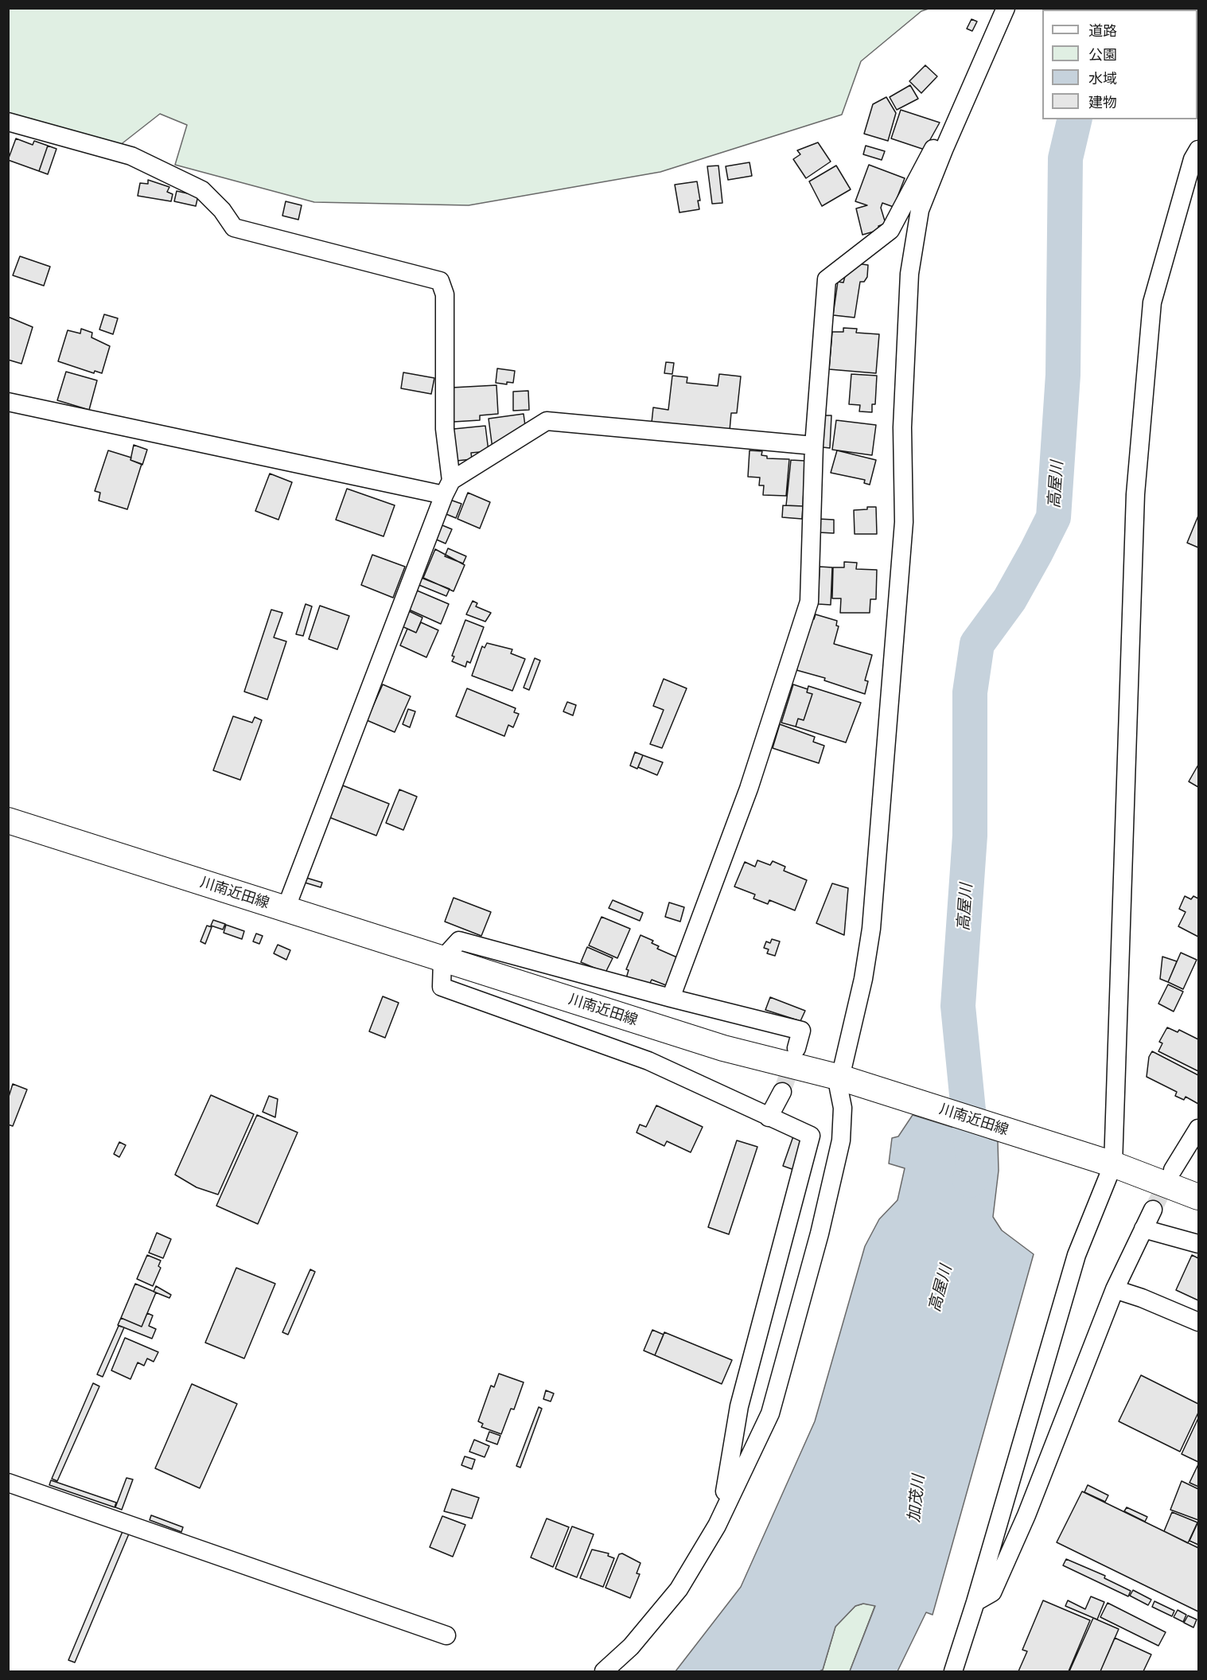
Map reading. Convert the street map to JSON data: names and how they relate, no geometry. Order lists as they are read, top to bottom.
{
  "streets": {
    "main road": ["川南近田線"]
  },
  "water": ["高屋川", "加茂川"],
  "legend": [
    "道路",
    "公園",
    "水域",
    "建物"
  ]
}
